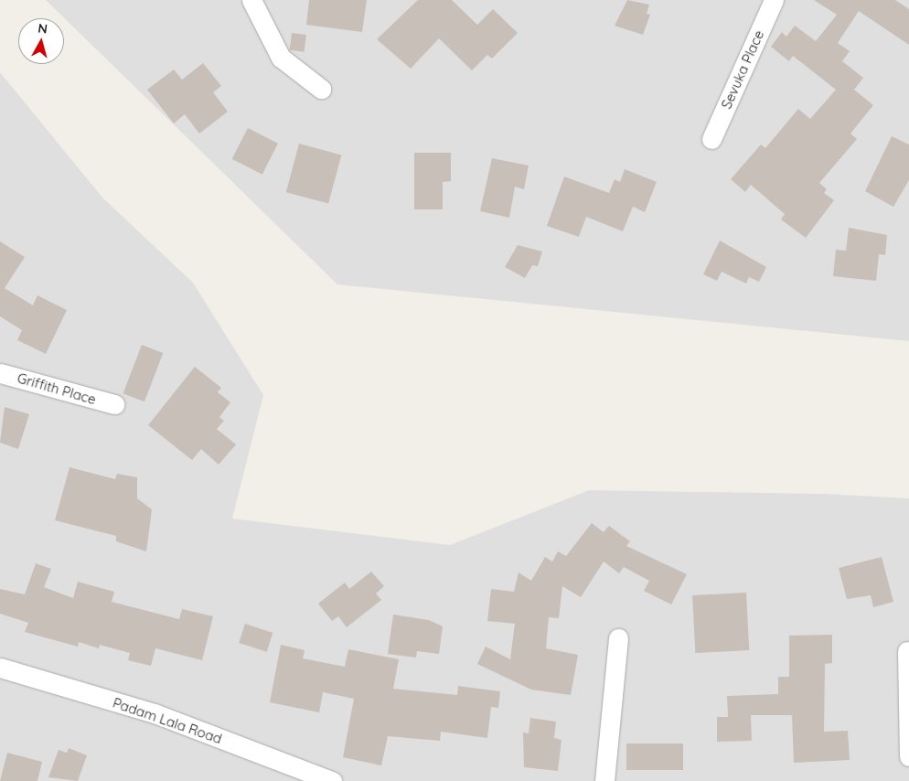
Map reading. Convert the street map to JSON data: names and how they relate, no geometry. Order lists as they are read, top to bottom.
{
  "streets": {
    "street": ["Sevuka Place", "Griffith Place", "Padam Lala Road"]
  },
  "north": "top"
}
